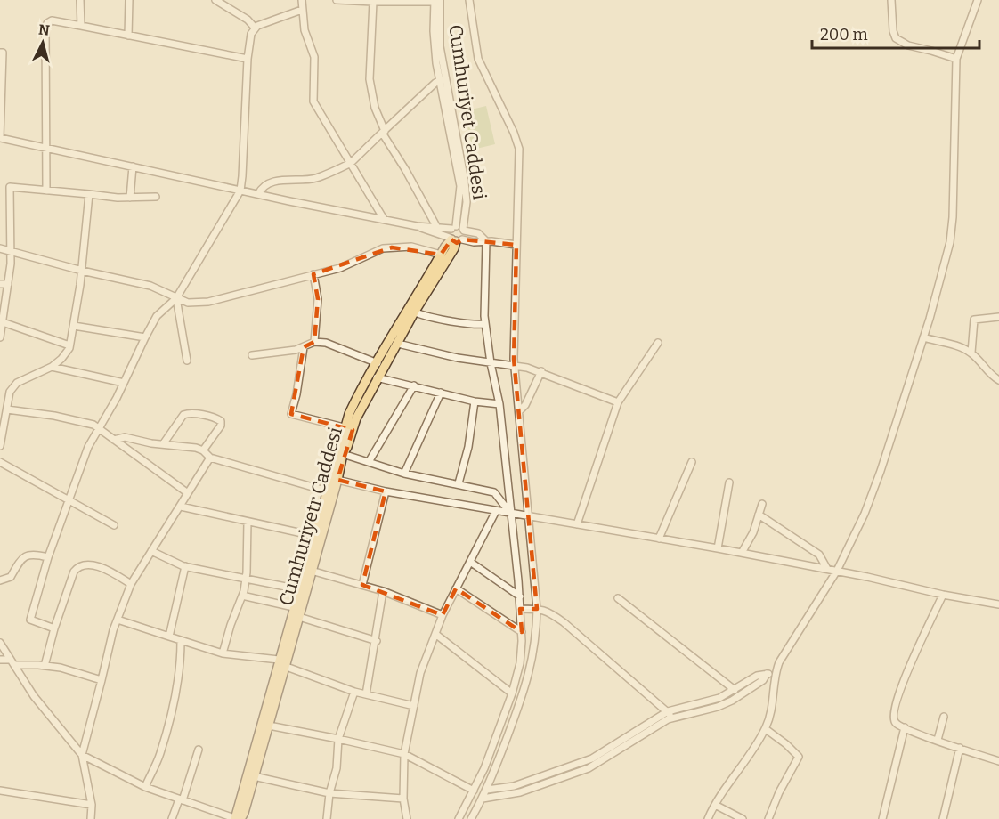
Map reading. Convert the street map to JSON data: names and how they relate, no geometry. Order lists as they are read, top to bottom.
{
  "streets": {
    "main road": ["Cumhuriyetr Caddesi"],
    "street": ["Cumhuriyet Caddesi"]
  },
  "scale_bar": "200 m",
  "north": "top"
}
